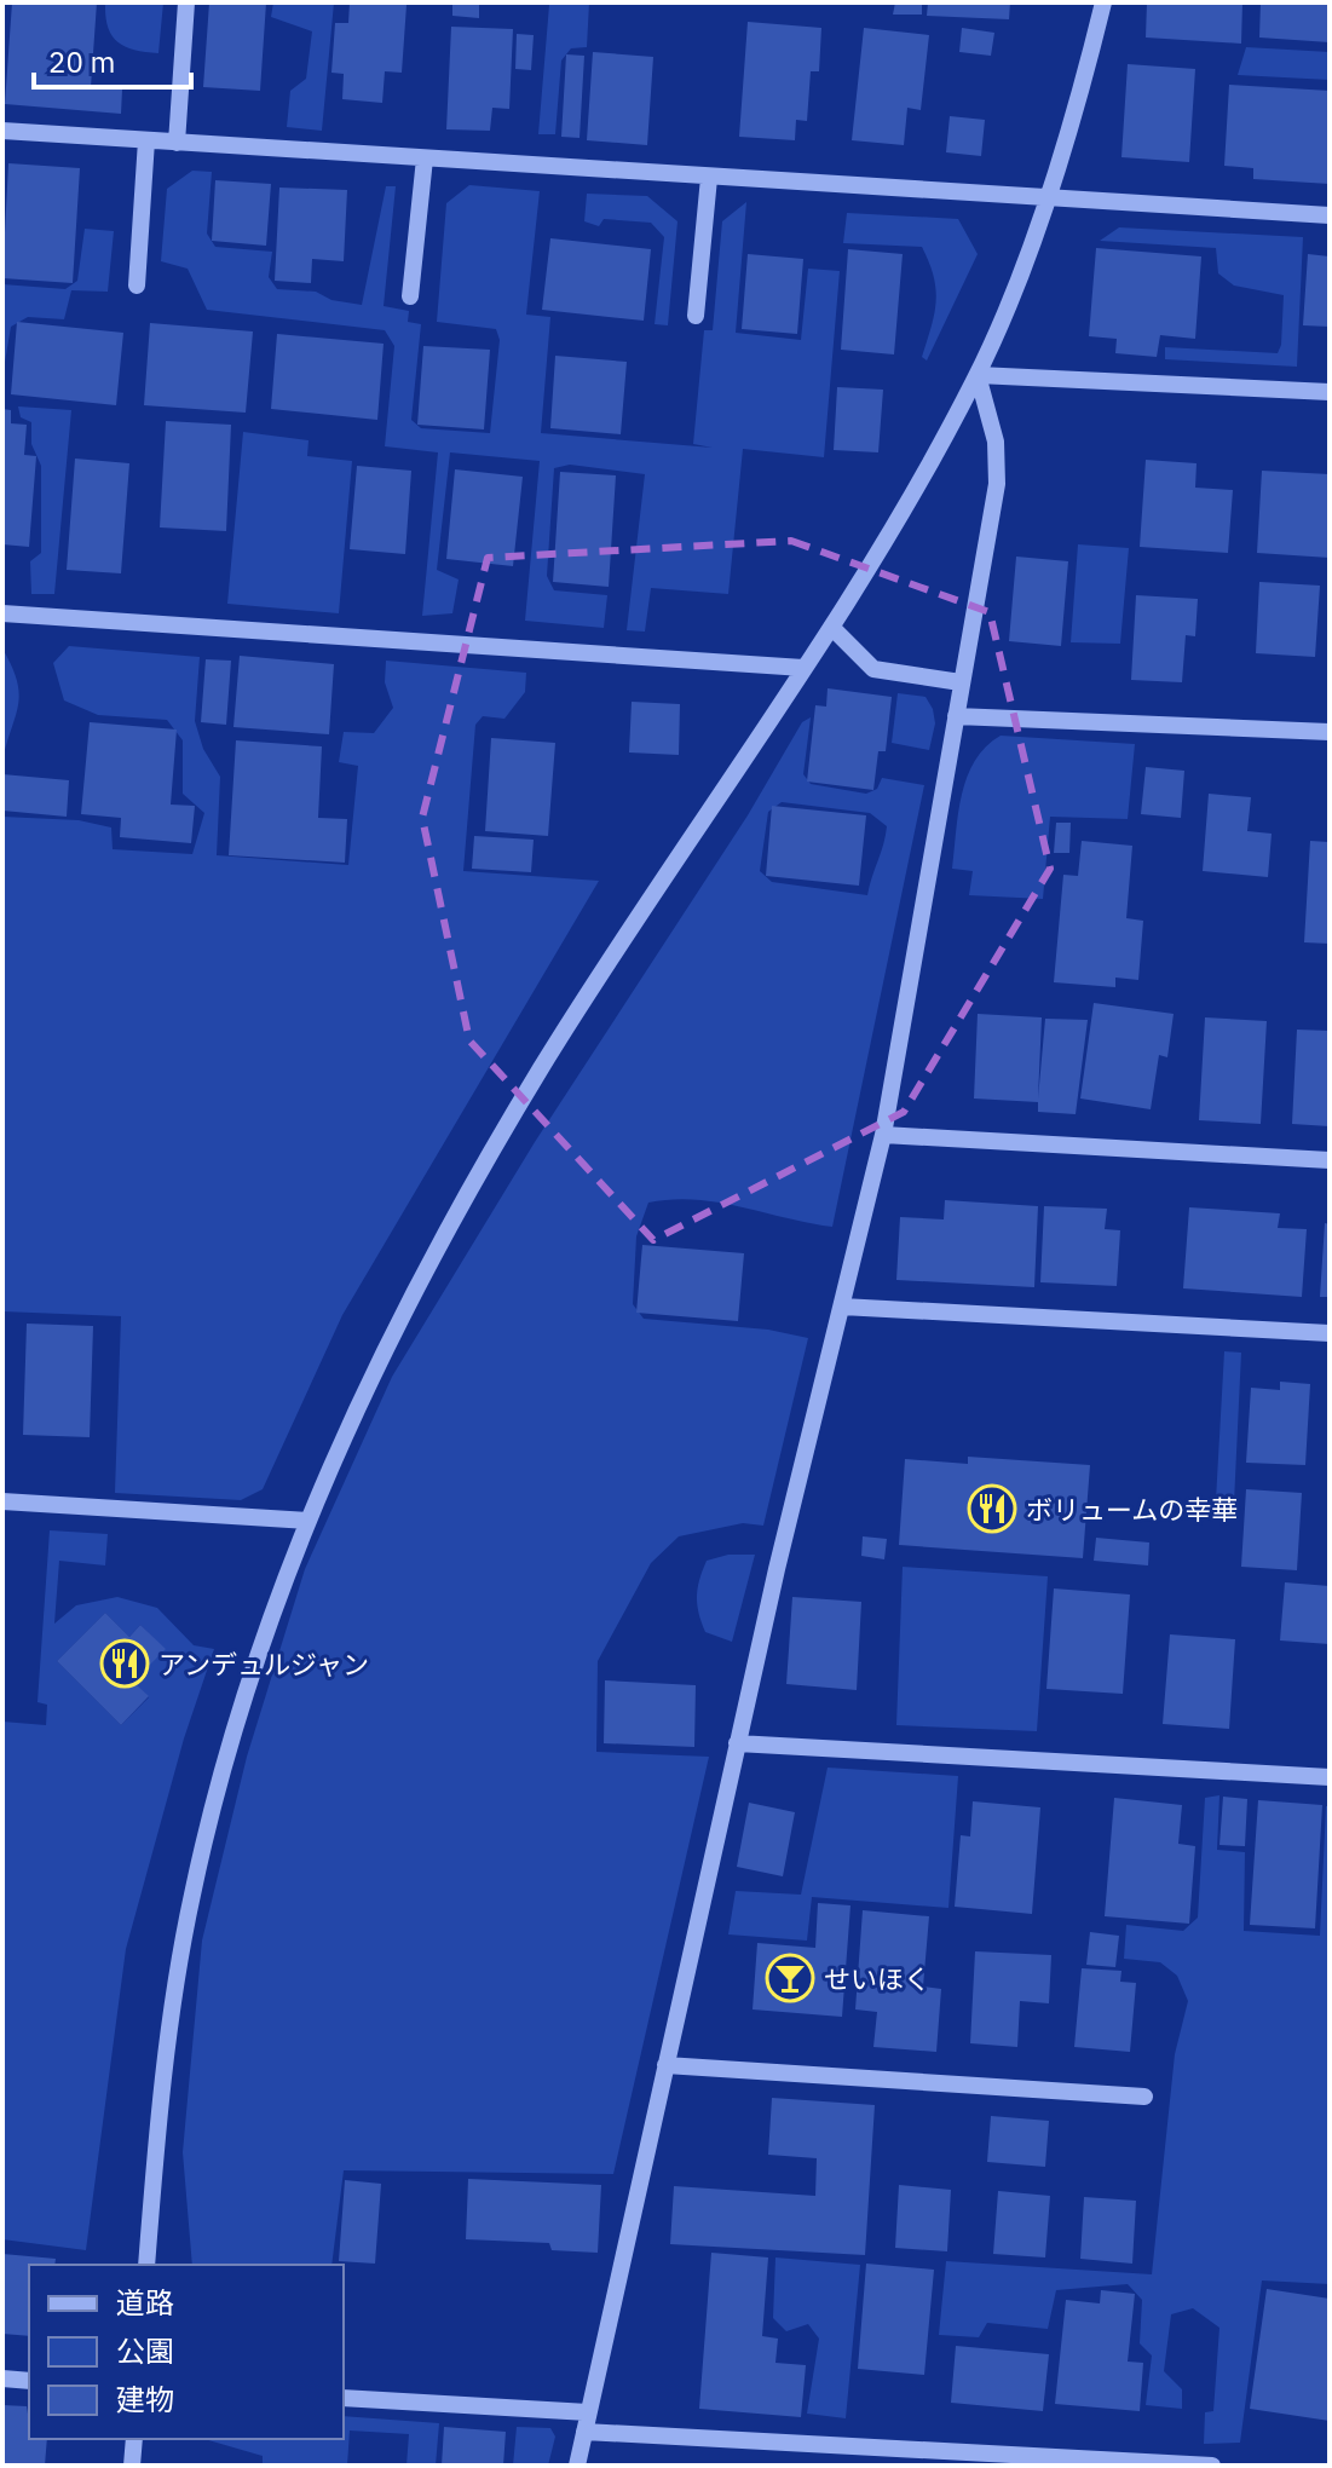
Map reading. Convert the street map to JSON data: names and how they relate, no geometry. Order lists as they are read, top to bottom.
{
  "places": {
    "restaurant": ["ボリュームの幸華", "アンデュルジャン"],
    "bar": ["せいほく"]
  },
  "legend": ["道路", "公園", "建物"],
  "scale_bar": "20 m"
}
